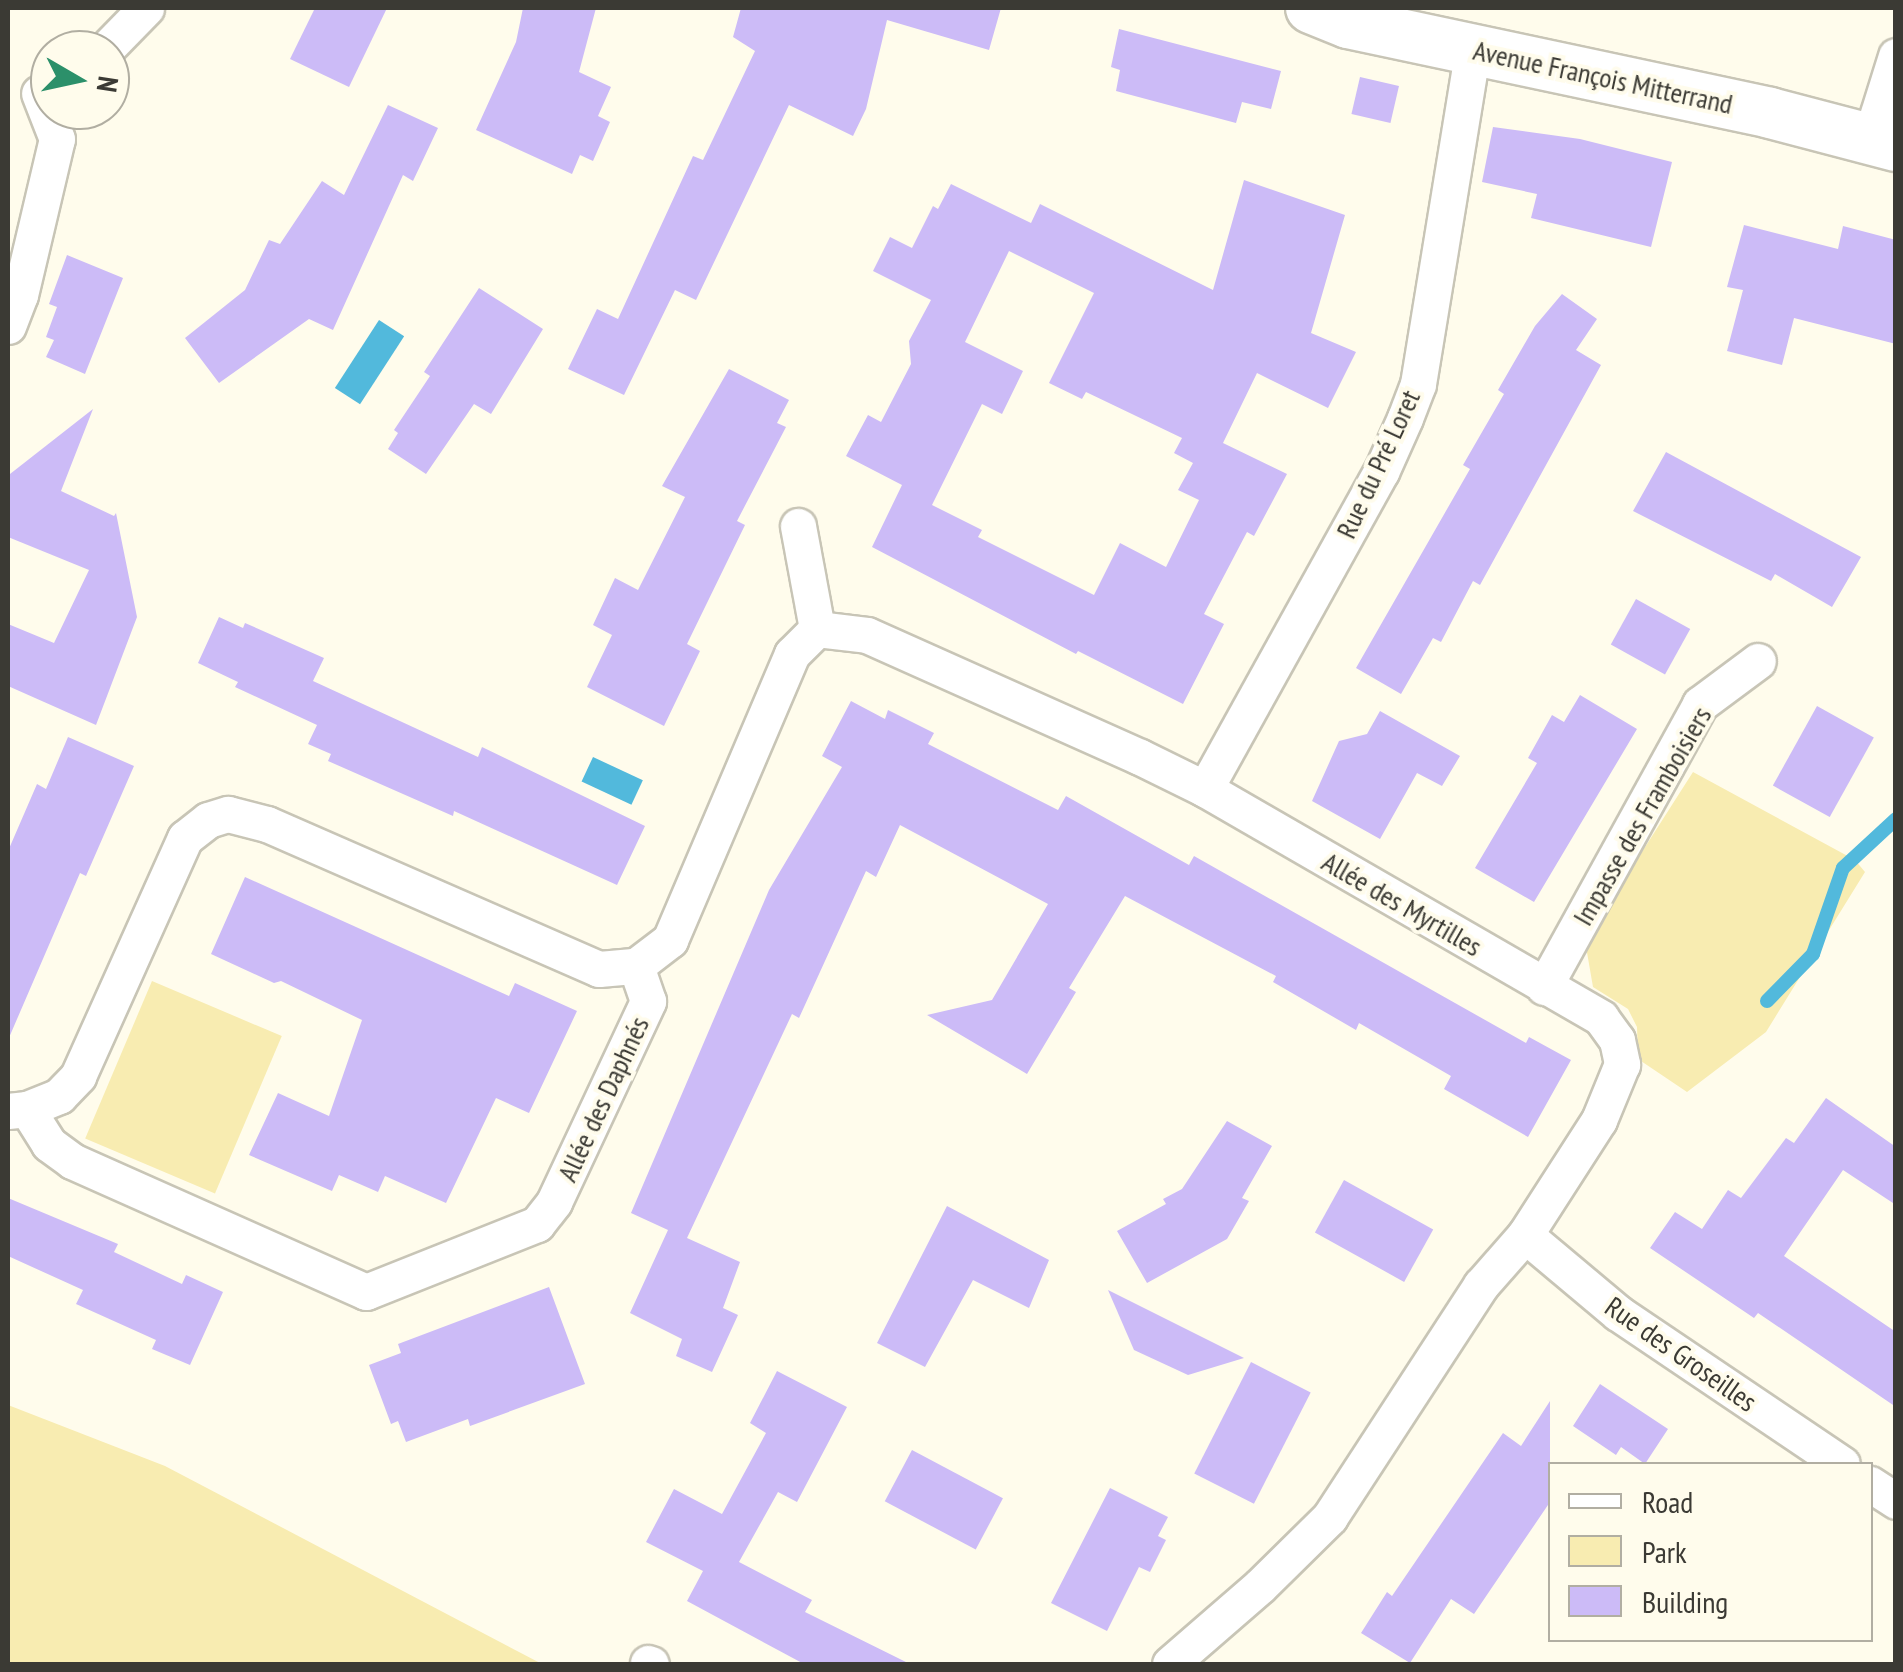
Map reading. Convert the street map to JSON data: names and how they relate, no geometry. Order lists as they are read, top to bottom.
{
  "streets": {
    "main road": ["Avenue François Mitterrand"],
    "street": [
      "Rue du Pré Loret",
      "Impasse des Framboisiers",
      "Allée des Myrtilles",
      "Allée des Daphnés",
      "Rue des Groseilles"
    ]
  },
  "crossings": [
    ["Avenue François Mitterrand", "Rue du Pré Loret"],
    ["Rue du Pré Loret", "Allée des Myrtilles"],
    ["Impasse des Framboisiers", "Allée des Myrtilles"],
    ["Allée des Myrtilles", "Rue des Groseilles"]
  ],
  "legend": ["Road", "Park", "Building"],
  "north": "right"
}
